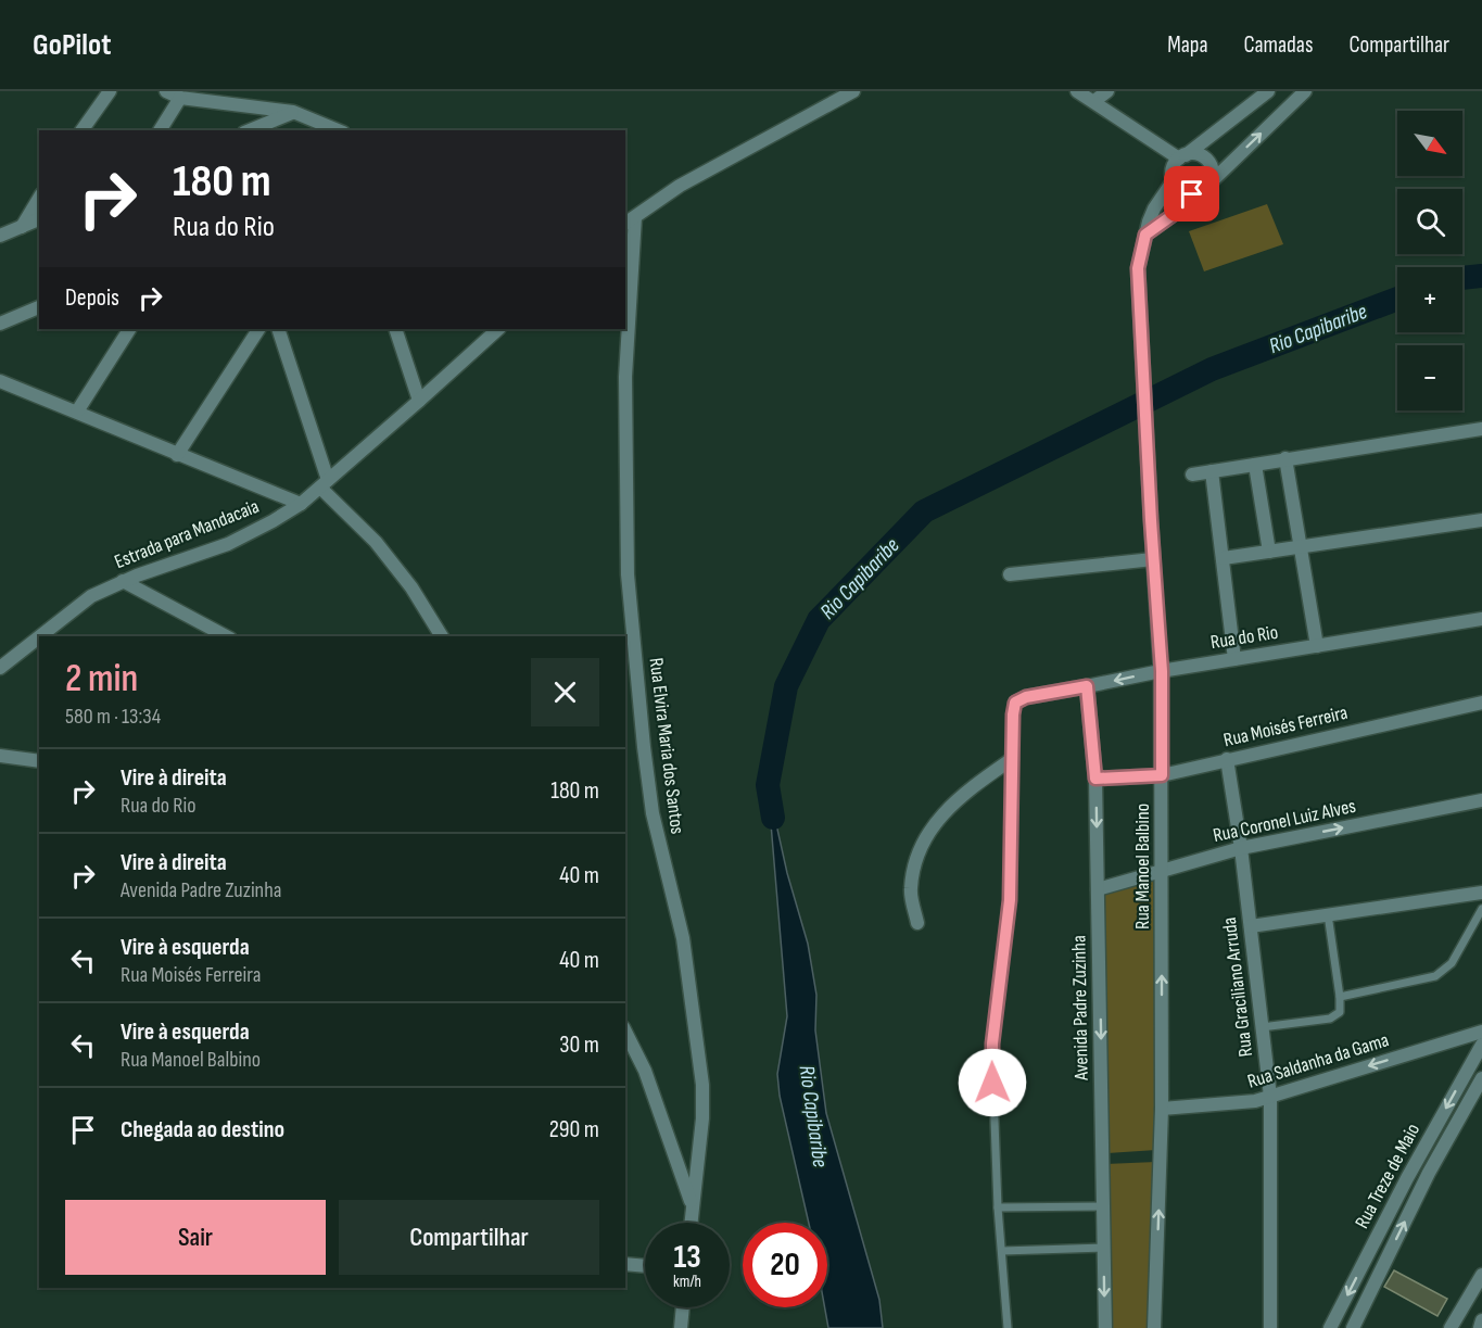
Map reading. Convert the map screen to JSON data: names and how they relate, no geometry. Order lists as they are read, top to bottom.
{
  "streets": {
    "street": [
      "Estrada para Mandacaia",
      "Rua do Rio",
      "Rua Moisés Ferreira",
      "Rua Elvira Maria dos Santos",
      "Rua Coronel Luiz Alves",
      "Rua Manoel Balbino",
      "Rua Graciliano Arruda",
      "Avenida Padre Zuzinha",
      "Rua Saldanha da Gama",
      "Rua Treze de Maio"
    ]
  },
  "crossings": [
    ["Rua do Rio", "Rua Manoel Balbino"],
    ["Rua do Rio", "Avenida Padre Zuzinha"],
    ["Rua Moisés Ferreira", "Rua Manoel Balbino"],
    ["Rua Moisés Ferreira", "Rua Graciliano Arruda"],
    ["Rua Moisés Ferreira", "Avenida Padre Zuzinha"],
    ["Rua Coronel Luiz Alves", "Rua Manoel Balbino"],
    ["Rua Coronel Luiz Alves", "Rua Graciliano Arruda"],
    ["Rua Coronel Luiz Alves", "Avenida Padre Zuzinha"],
    ["Rua Manoel Balbino", "Rua Saldanha da Gama"],
    ["Rua Graciliano Arruda", "Rua Saldanha da Gama"]
  ],
  "one_way": ["Rua Manoel Balbino", "Avenida Padre Zuzinha", "Rua Saldanha da Gama"],
  "water": ["Rio Capibaribe"],
  "north": "bottom right",
  "page": {
    "header": "GoPilot",
    "nav": ["Mapa", "Camadas", "Compartilhar"],
    "map_buttons": ["+", "−"],
    "turn": ["180 m", "Rua do Rio"],
    "then": "Depois",
    "heading": ["2 min", "580 m · 13:34"],
    "list": [
      {
        "name": "Vire à direita",
        "note": "Rua do Rio",
        "value": "180 m"
      },
      {
        "name": "Vire à direita",
        "note": "Avenida Padre Zuzinha",
        "value": "40 m"
      },
      {
        "name": "Vire à esquerda",
        "note": "Rua Moisés Ferreira",
        "value": "40 m"
      },
      {
        "name": "Vire à esquerda",
        "note": "Rua Manoel Balbino",
        "value": "30 m"
      },
      {
        "name": "Chegada ao destino",
        "value": "290 m"
      }
    ],
    "buttons": ["Sair", "Compartilhar"],
    "speed": "13 km/h",
    "limit": "20"
  }
}
